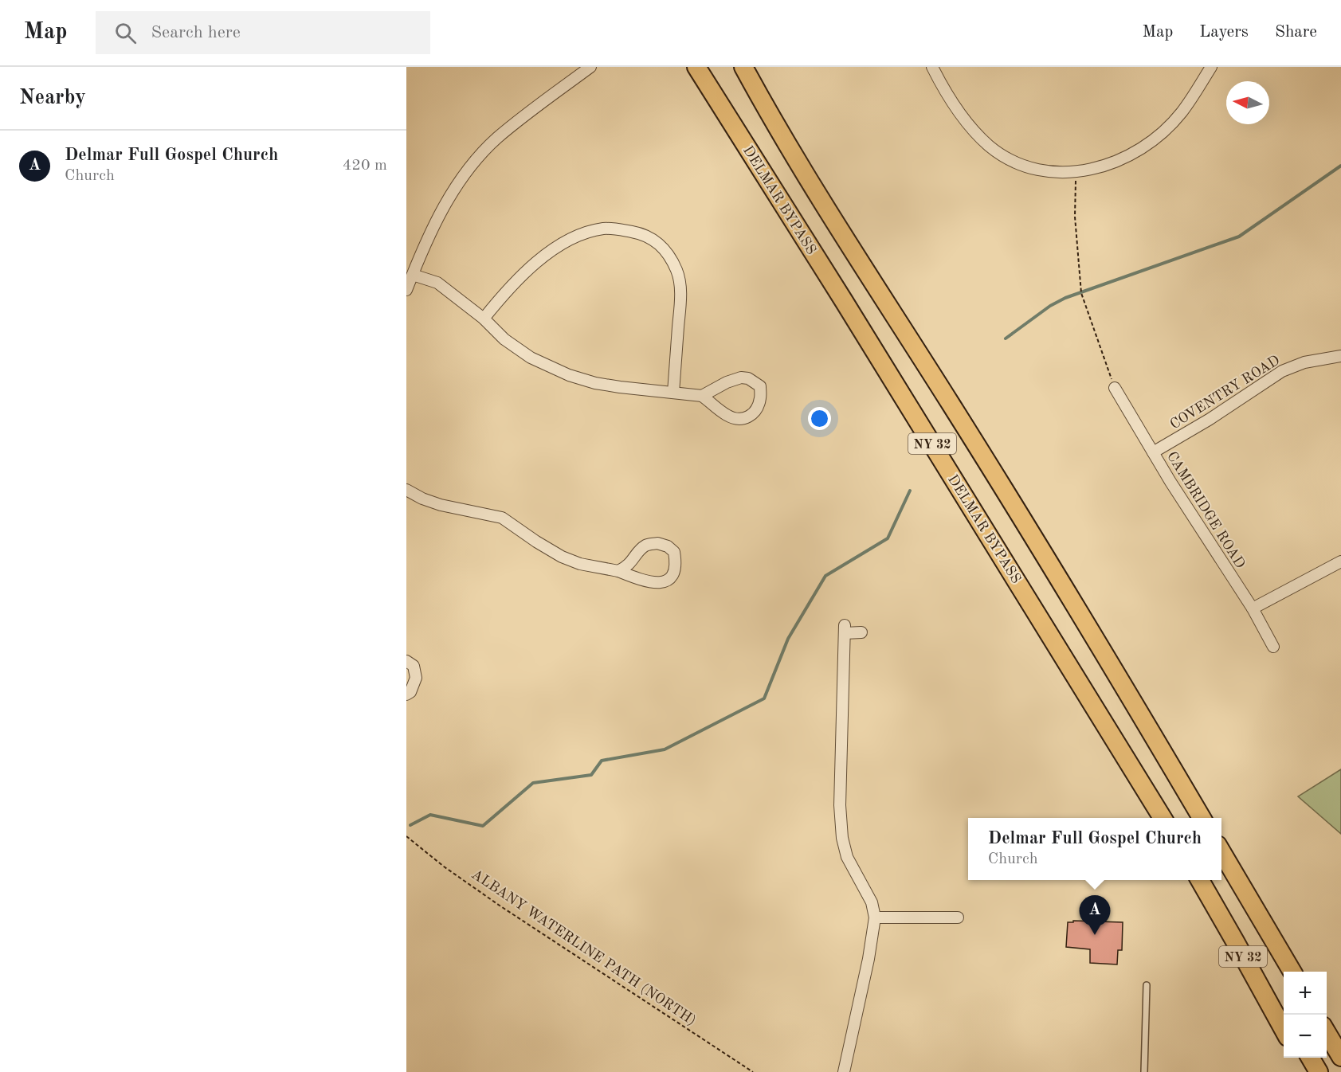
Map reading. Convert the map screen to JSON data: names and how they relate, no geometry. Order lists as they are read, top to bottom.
{
  "streets": {
    "main road": ["DELMAR BYPASS", "NY 32"],
    "street": ["COVENTRY ROAD", "CAMBRIDGE ROAD"],
    "path": ["ALBANY WATERLINE PATH (NORTH)"]
  },
  "crossings": [
    ["COVENTRY ROAD", "CAMBRIDGE ROAD"]
  ],
  "north": "left",
  "page": {
    "header": "Map",
    "search": "Search here",
    "nav": ["Map", "Layers", "Share"],
    "heading": "Nearby",
    "list": [
      {
        "mark": "A",
        "name": "Delmar Full Gospel Church",
        "note": "Church",
        "value": "420 m"
      }
    ],
    "popup": ["Delmar Full Gospel Church", "Church"],
    "pins": "A",
    "map_buttons": ["+", "−"]
  }
}
